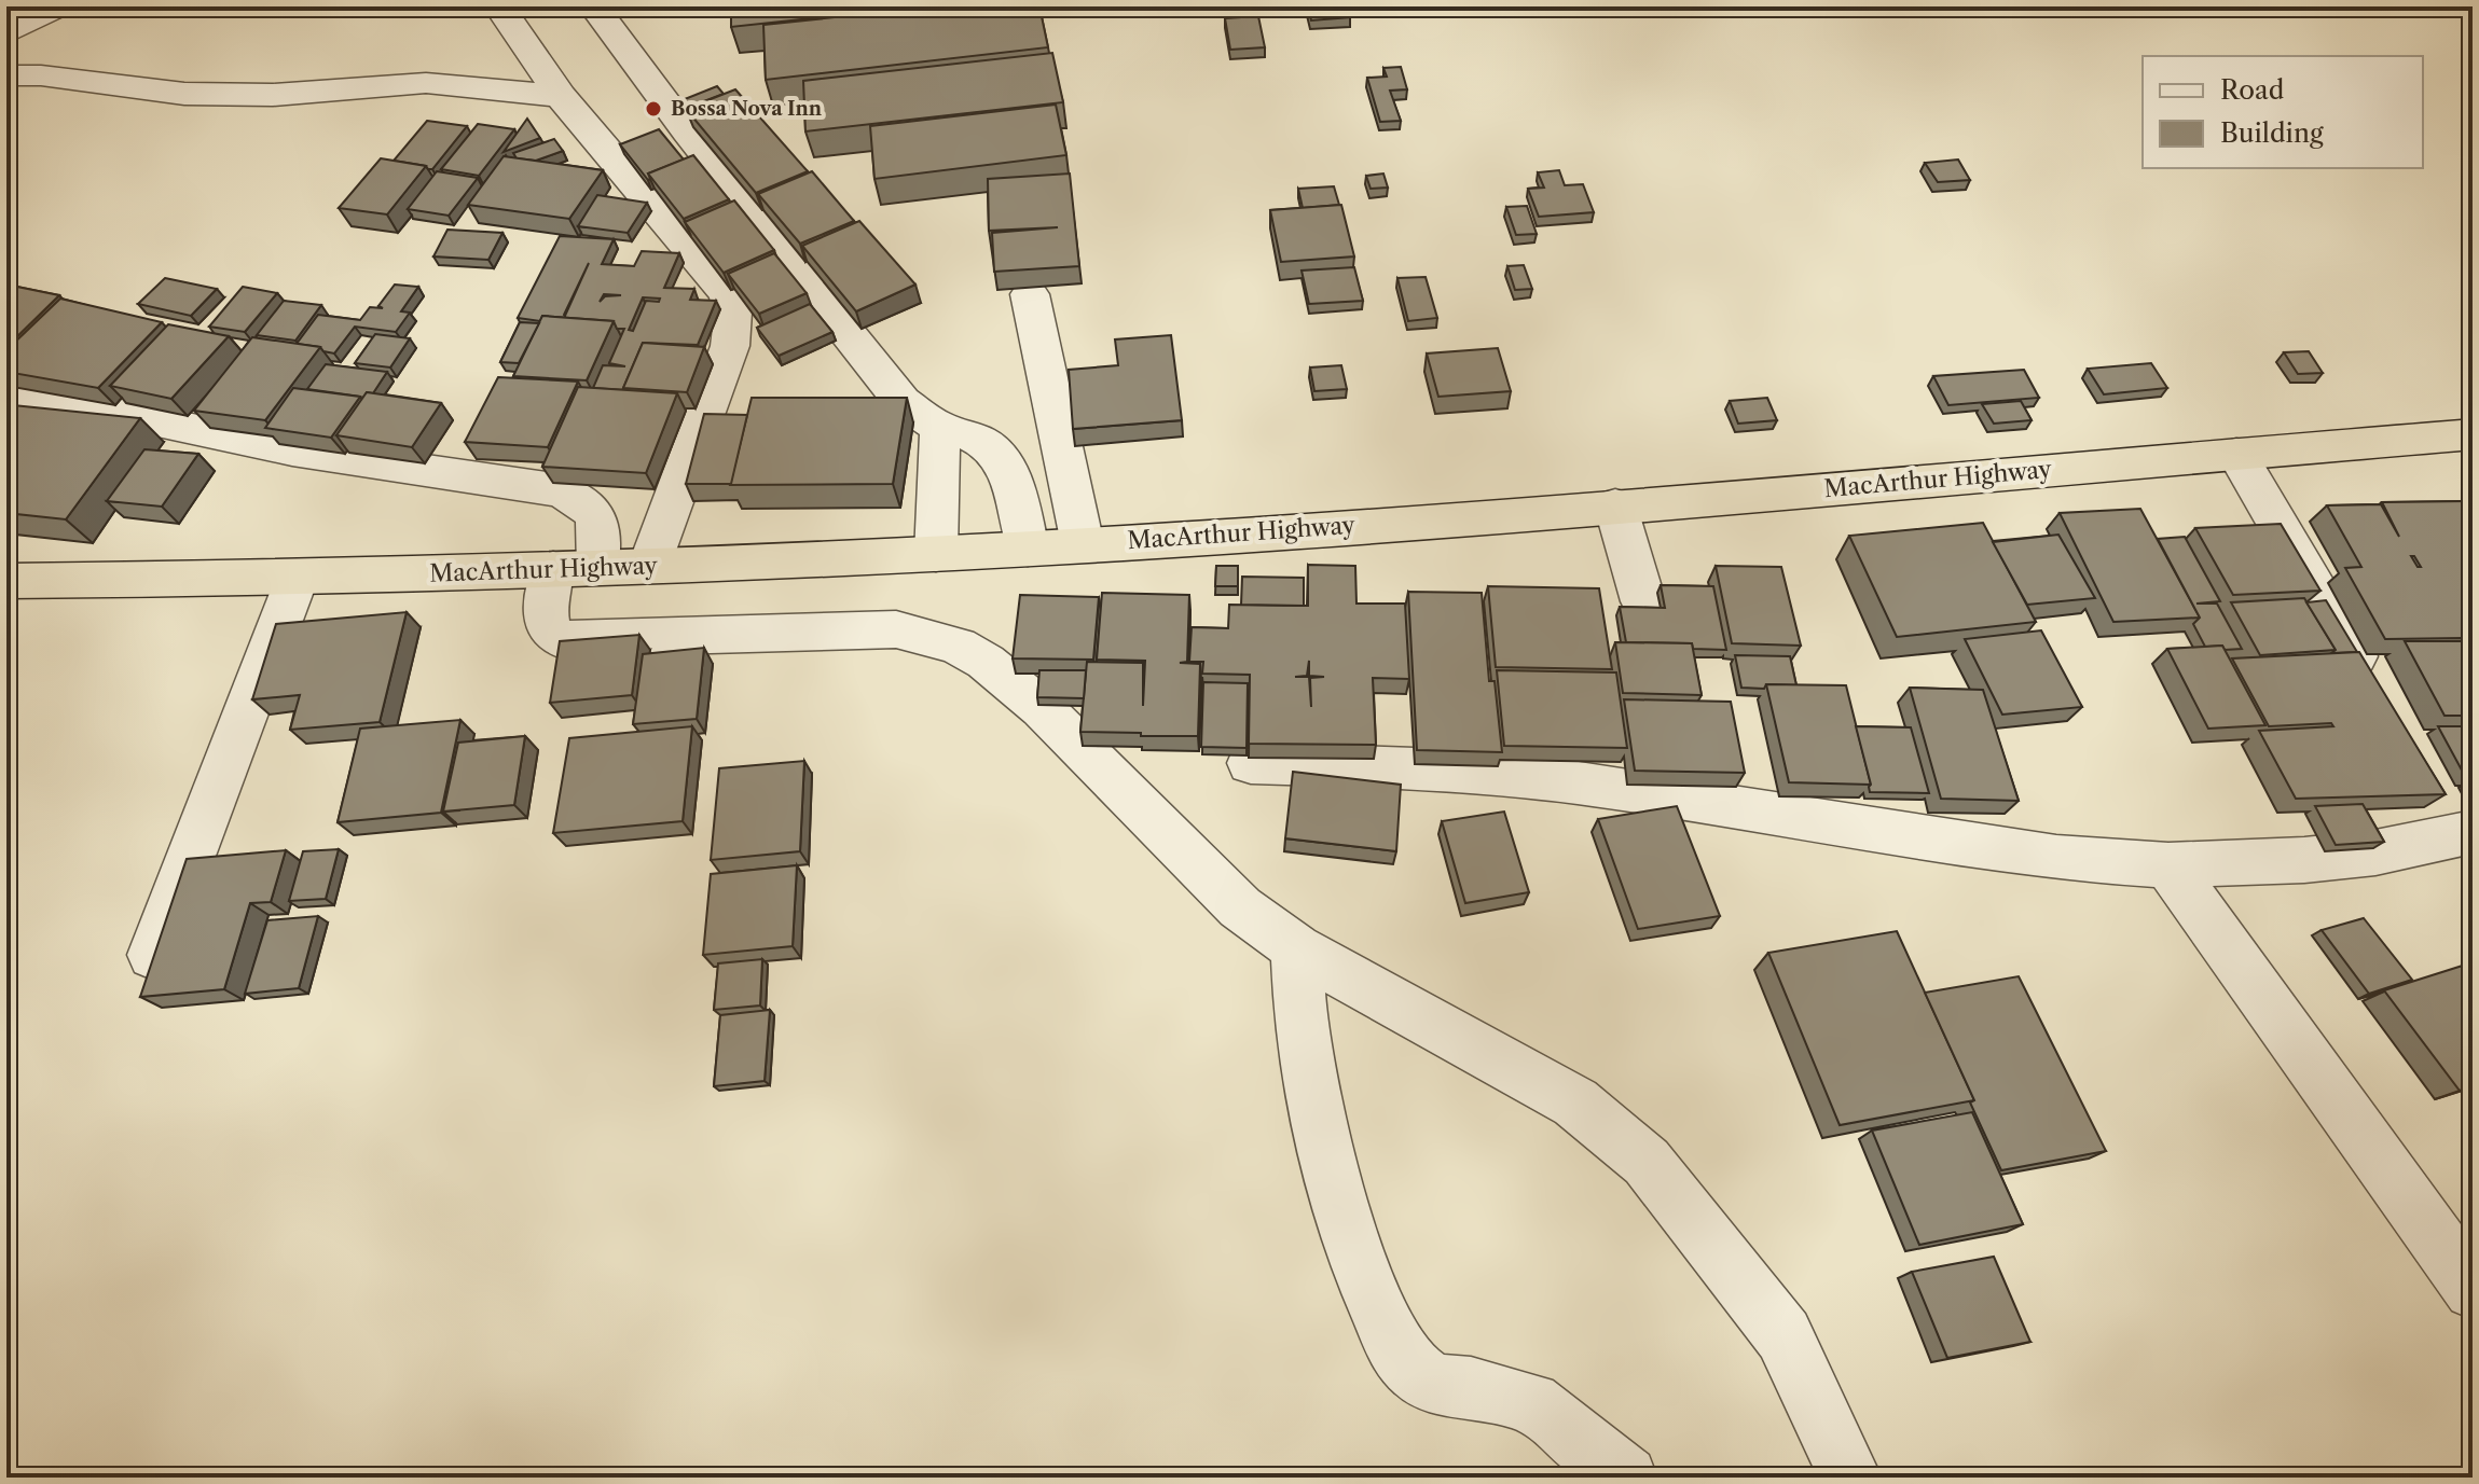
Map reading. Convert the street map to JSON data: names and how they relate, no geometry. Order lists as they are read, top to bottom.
{
  "streets": {
    "highway": ["MacArthur Highway"]
  },
  "places": ["Bossa Nova Inn"],
  "legend": ["Road", "Building"]
}
